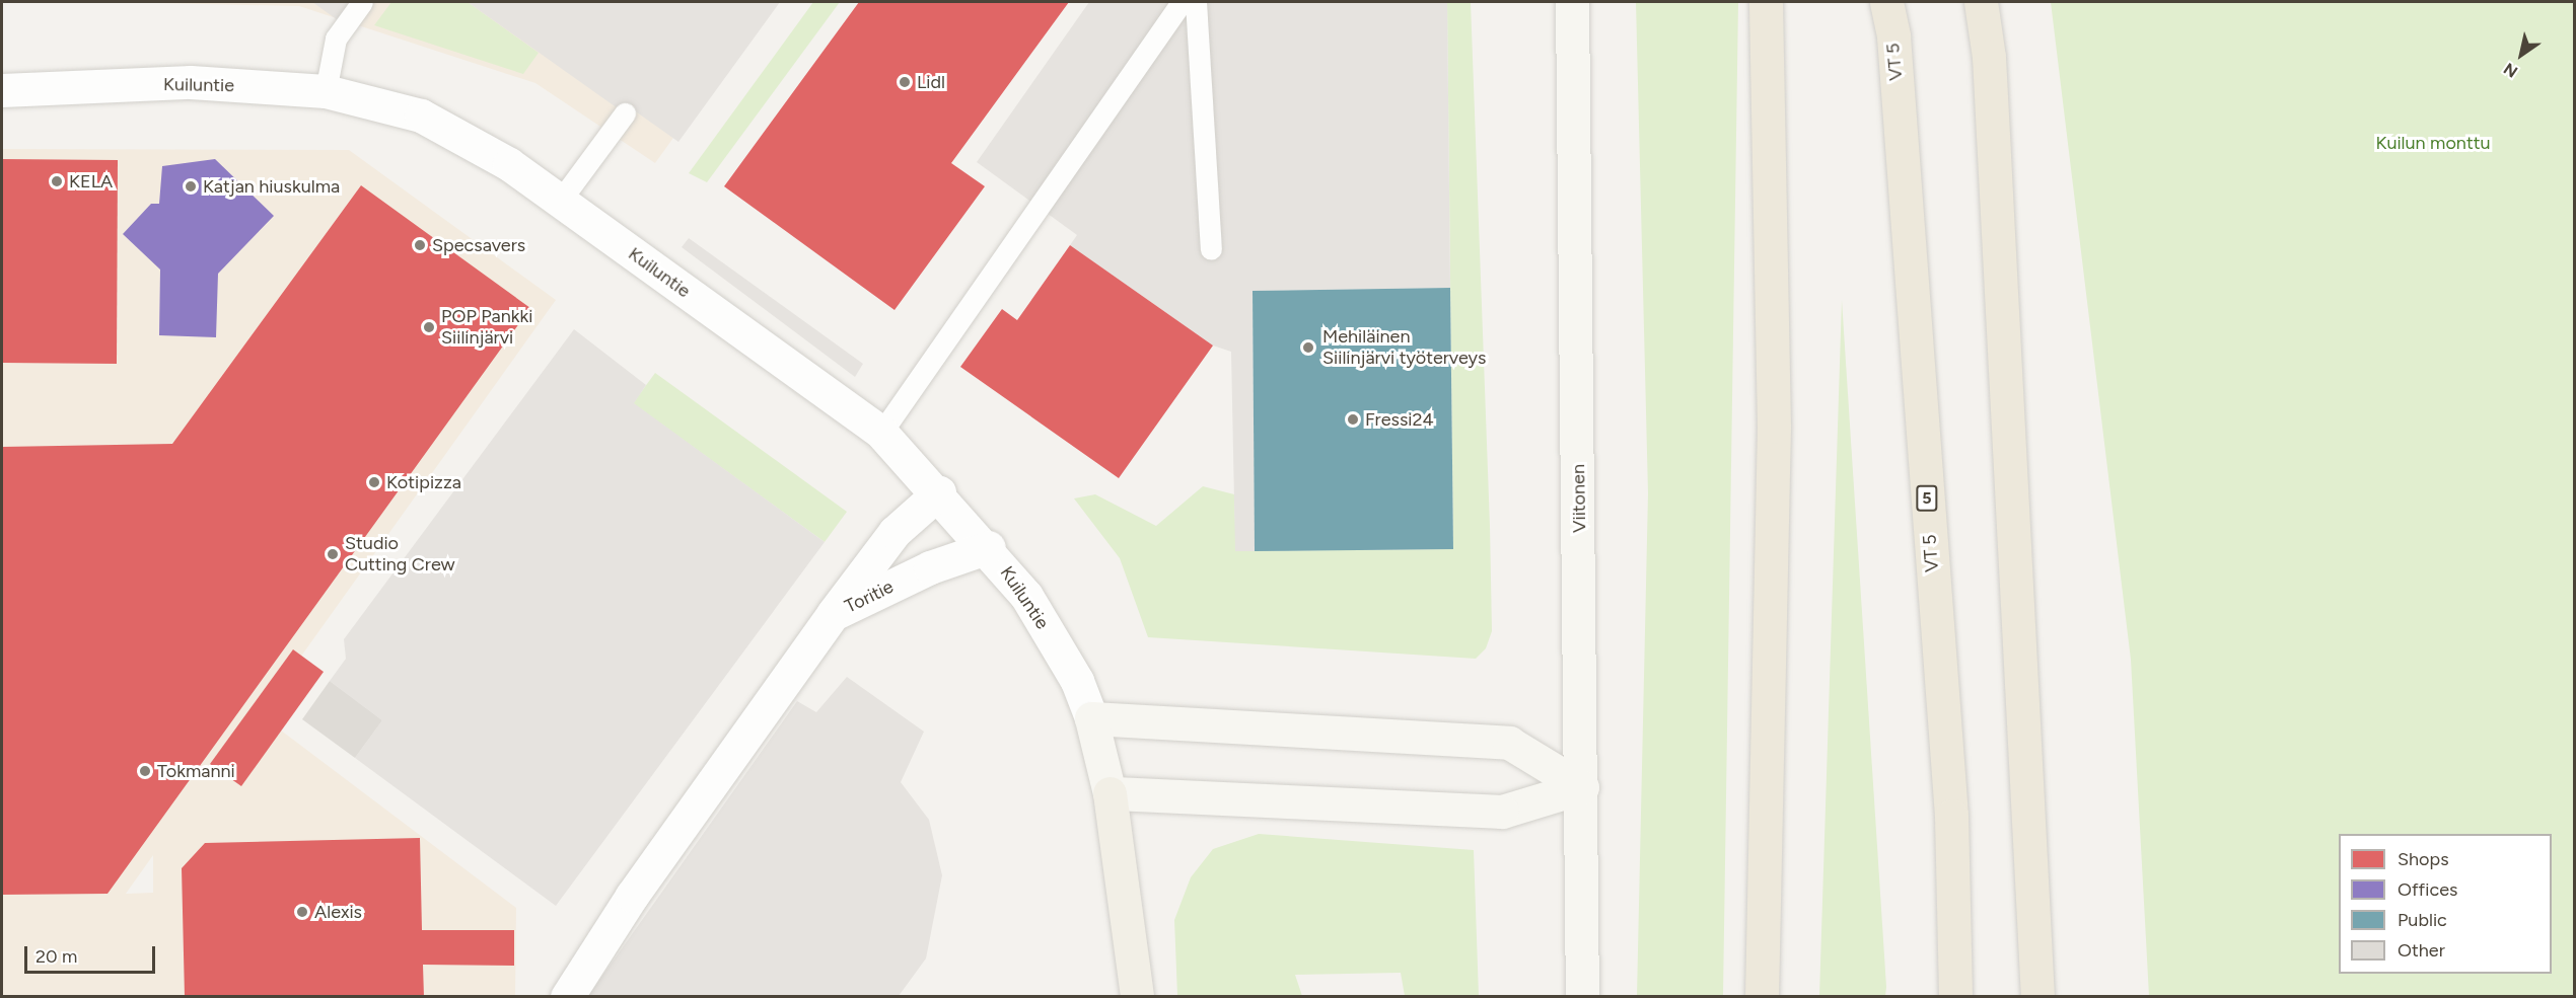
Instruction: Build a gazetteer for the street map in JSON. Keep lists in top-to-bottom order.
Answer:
{
  "streets": {
    "highway": ["VT 5", "5"],
    "main road": ["Kuiluntie", "Viitonen"],
    "street": ["Toritie"]
  },
  "crossings": [
    ["Kuiluntie", "Toritie"]
  ],
  "parks": ["Kuilun monttu"],
  "places": [
    "Lidl",
    "KELA",
    "Katjan hiuskulma",
    "Specsavers",
    "POP Pankki Siilinjärvi",
    "Mehiläinen Siilinjärvi työterveys",
    "Fressi24",
    "Kotipizza",
    "Studio Cutting Crew",
    "Tokmanni",
    "Alexis"
  ],
  "legend": [
    "Shops",
    "Offices",
    "Public",
    "Other"
  ],
  "scale_bar": "20 m",
  "north": "bottom left"
}
